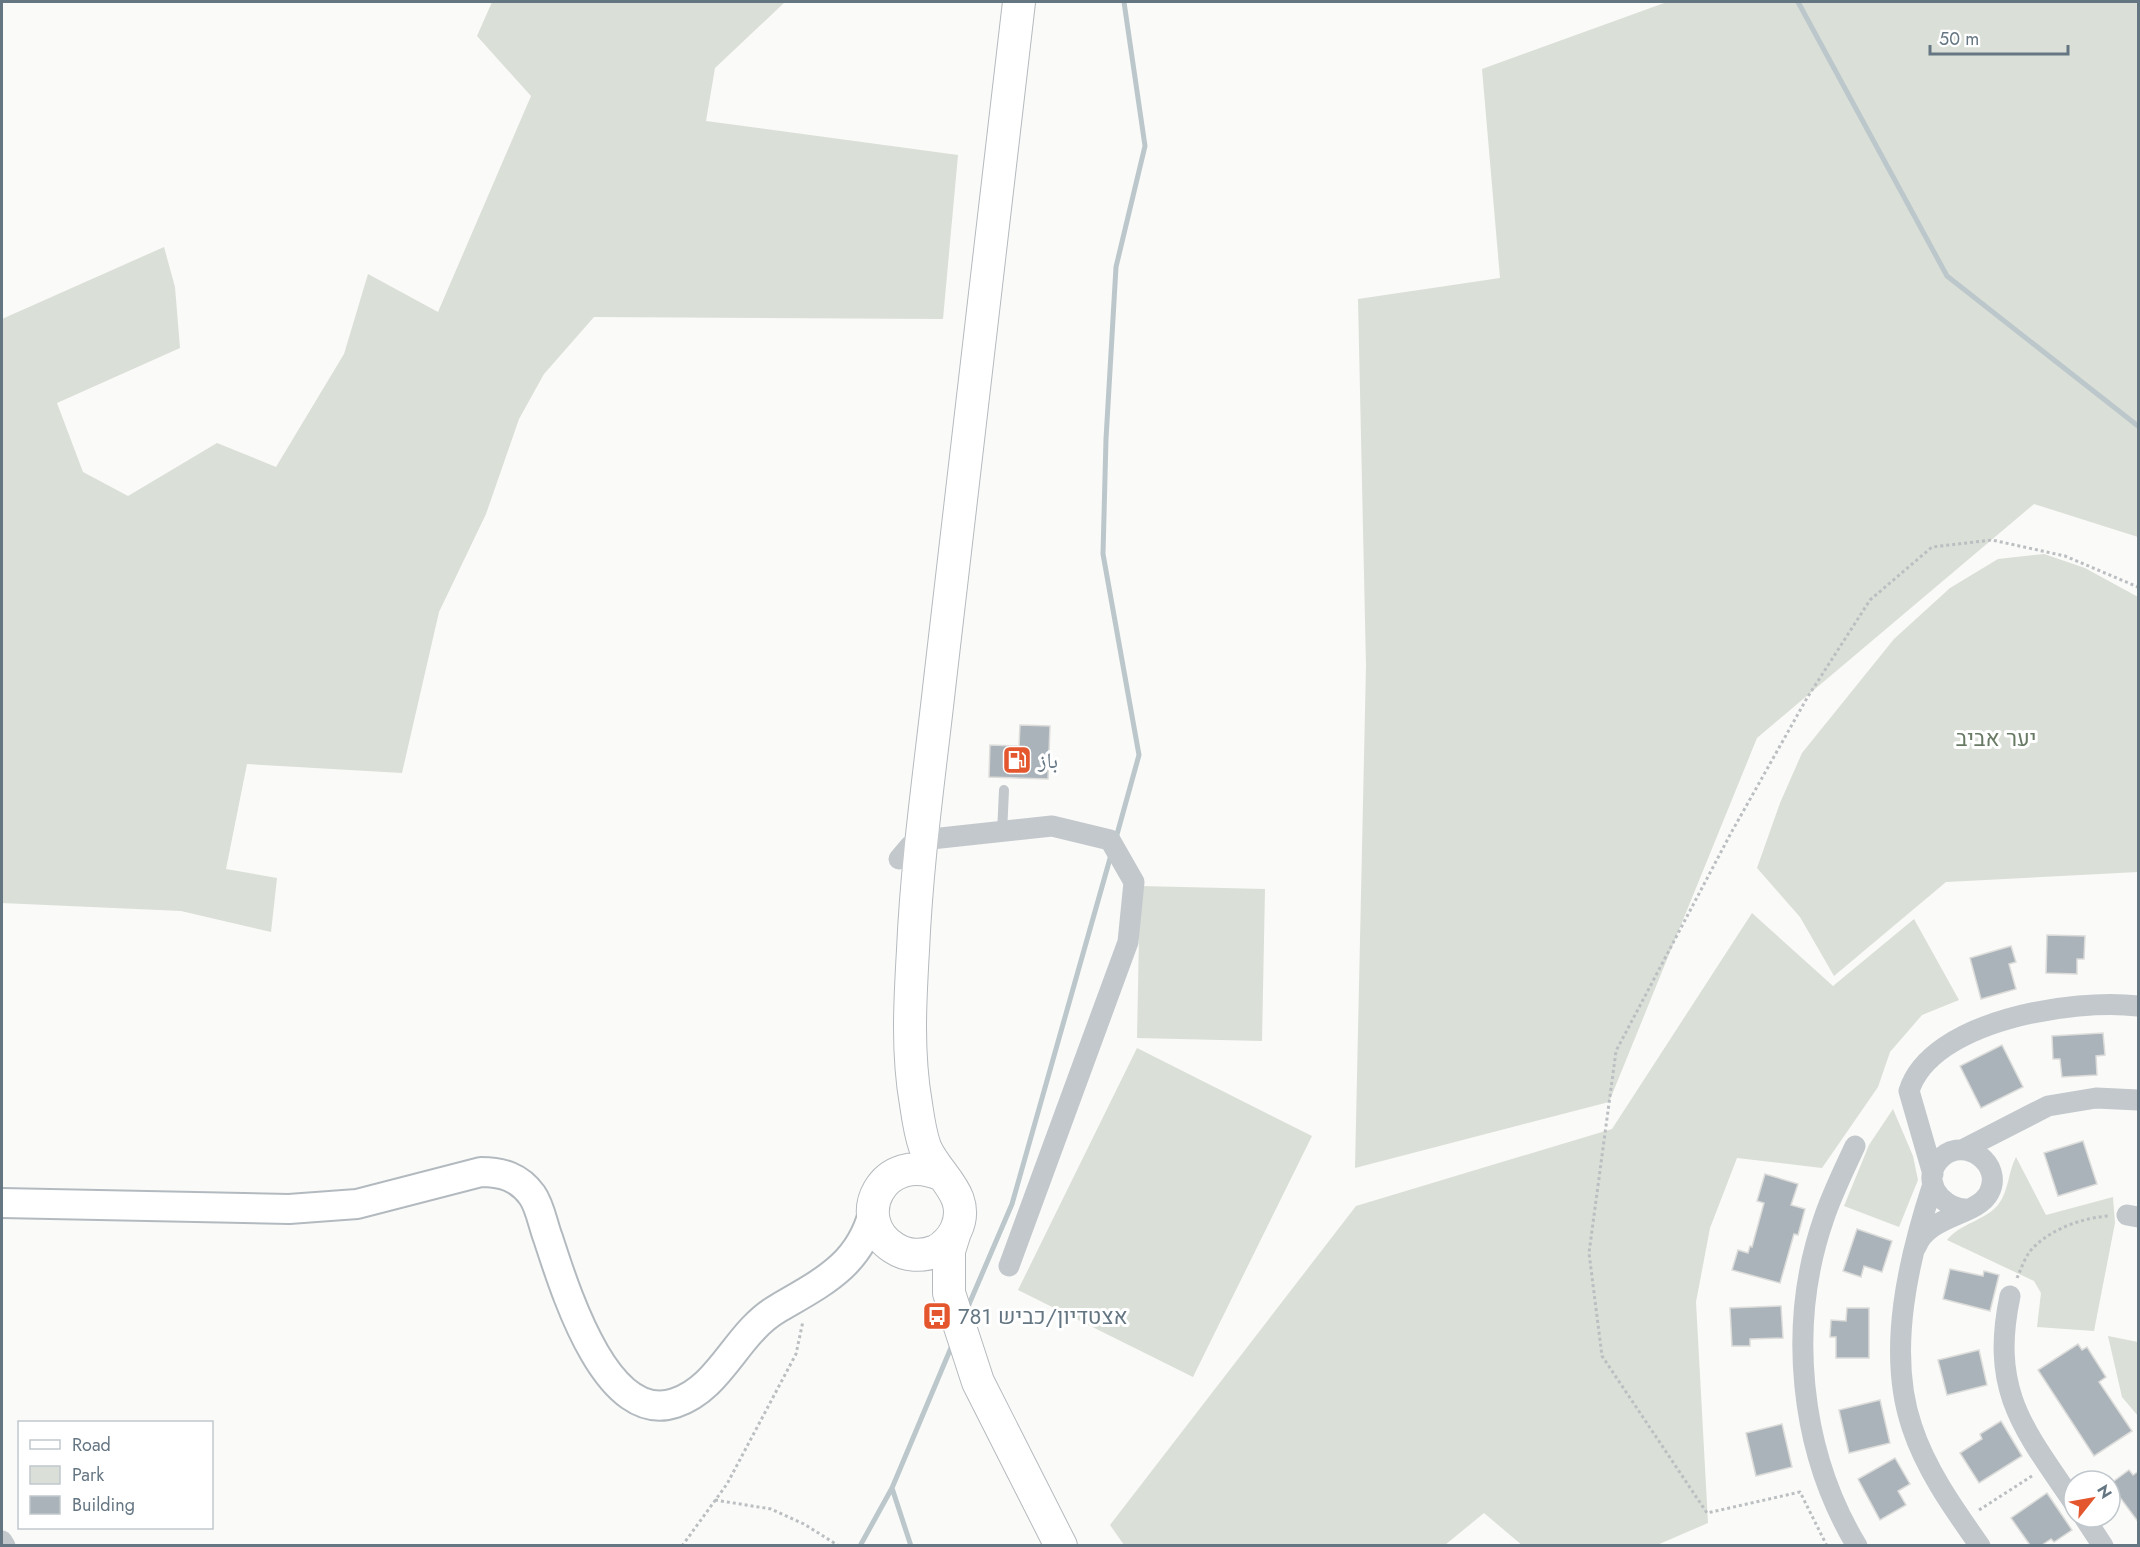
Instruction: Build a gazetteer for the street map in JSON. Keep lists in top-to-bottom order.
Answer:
{
  "parks": ["יער אביב"],
  "places": {
    "fuel station": ["باز"],
    "bus stop": ["אצטדיון/כביש 781"]
  },
  "legend": ["Road", "Park", "Building"],
  "scale_bar": "50 m",
  "north": "top right"
}
